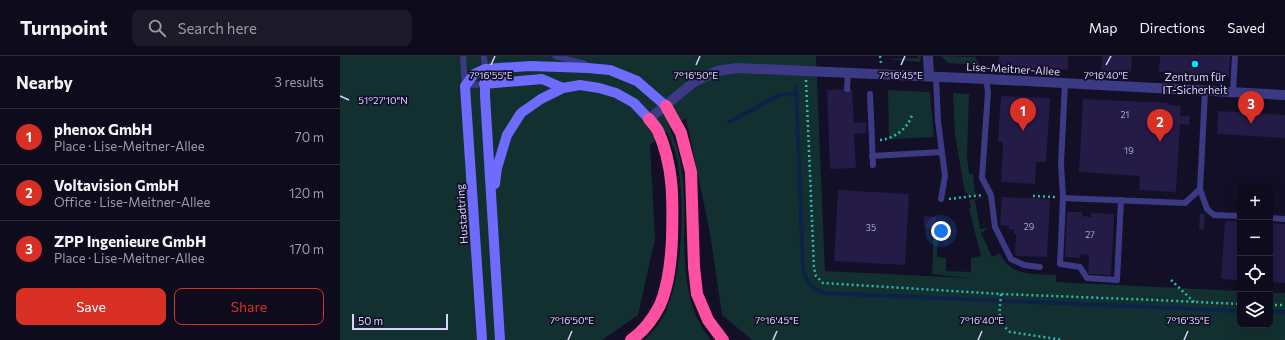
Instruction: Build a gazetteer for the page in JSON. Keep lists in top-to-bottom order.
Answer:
{
  "streets": {
    "street": ["Lise-Meitner-Allee", "Hustadtring"]
  },
  "places": ["Zentrum für IT-Sicherheit"],
  "house_numbers": [
    "21",
    "19",
    "29",
    "35",
    "27"
  ],
  "scale_bar": "50 m",
  "page": {
    "header": "Turnpoint",
    "search": "Search here",
    "nav": ["Map", "Directions", "Saved"],
    "heading": ["Nearby", "3 results"],
    "pins": ["3", "1", "2"],
    "list": [
      {
        "mark": "1",
        "name": "phenox GmbH",
        "note": "Place · Lise-Meitner-Allee",
        "value": "70 m"
      },
      {
        "mark": "2",
        "name": "Voltavision GmbH",
        "note": "Office · Lise-Meitner-Allee",
        "value": "120 m"
      },
      {
        "mark": "3",
        "name": "ZPP Ingenieure GmbH",
        "note": "Place · Lise-Meitner-Allee",
        "value": "170 m"
      }
    ],
    "map_buttons": ["+", "−"],
    "buttons": ["Save", "Share"],
    "scale": "50 m"
  },
  "coordinates": [
    "7°16'50\"E",
    "7°16'45\"E",
    "7°16'40\"E",
    "7°16'55\"E",
    "51°27'10\"N",
    "7°16'35\"E"
  ]
}
